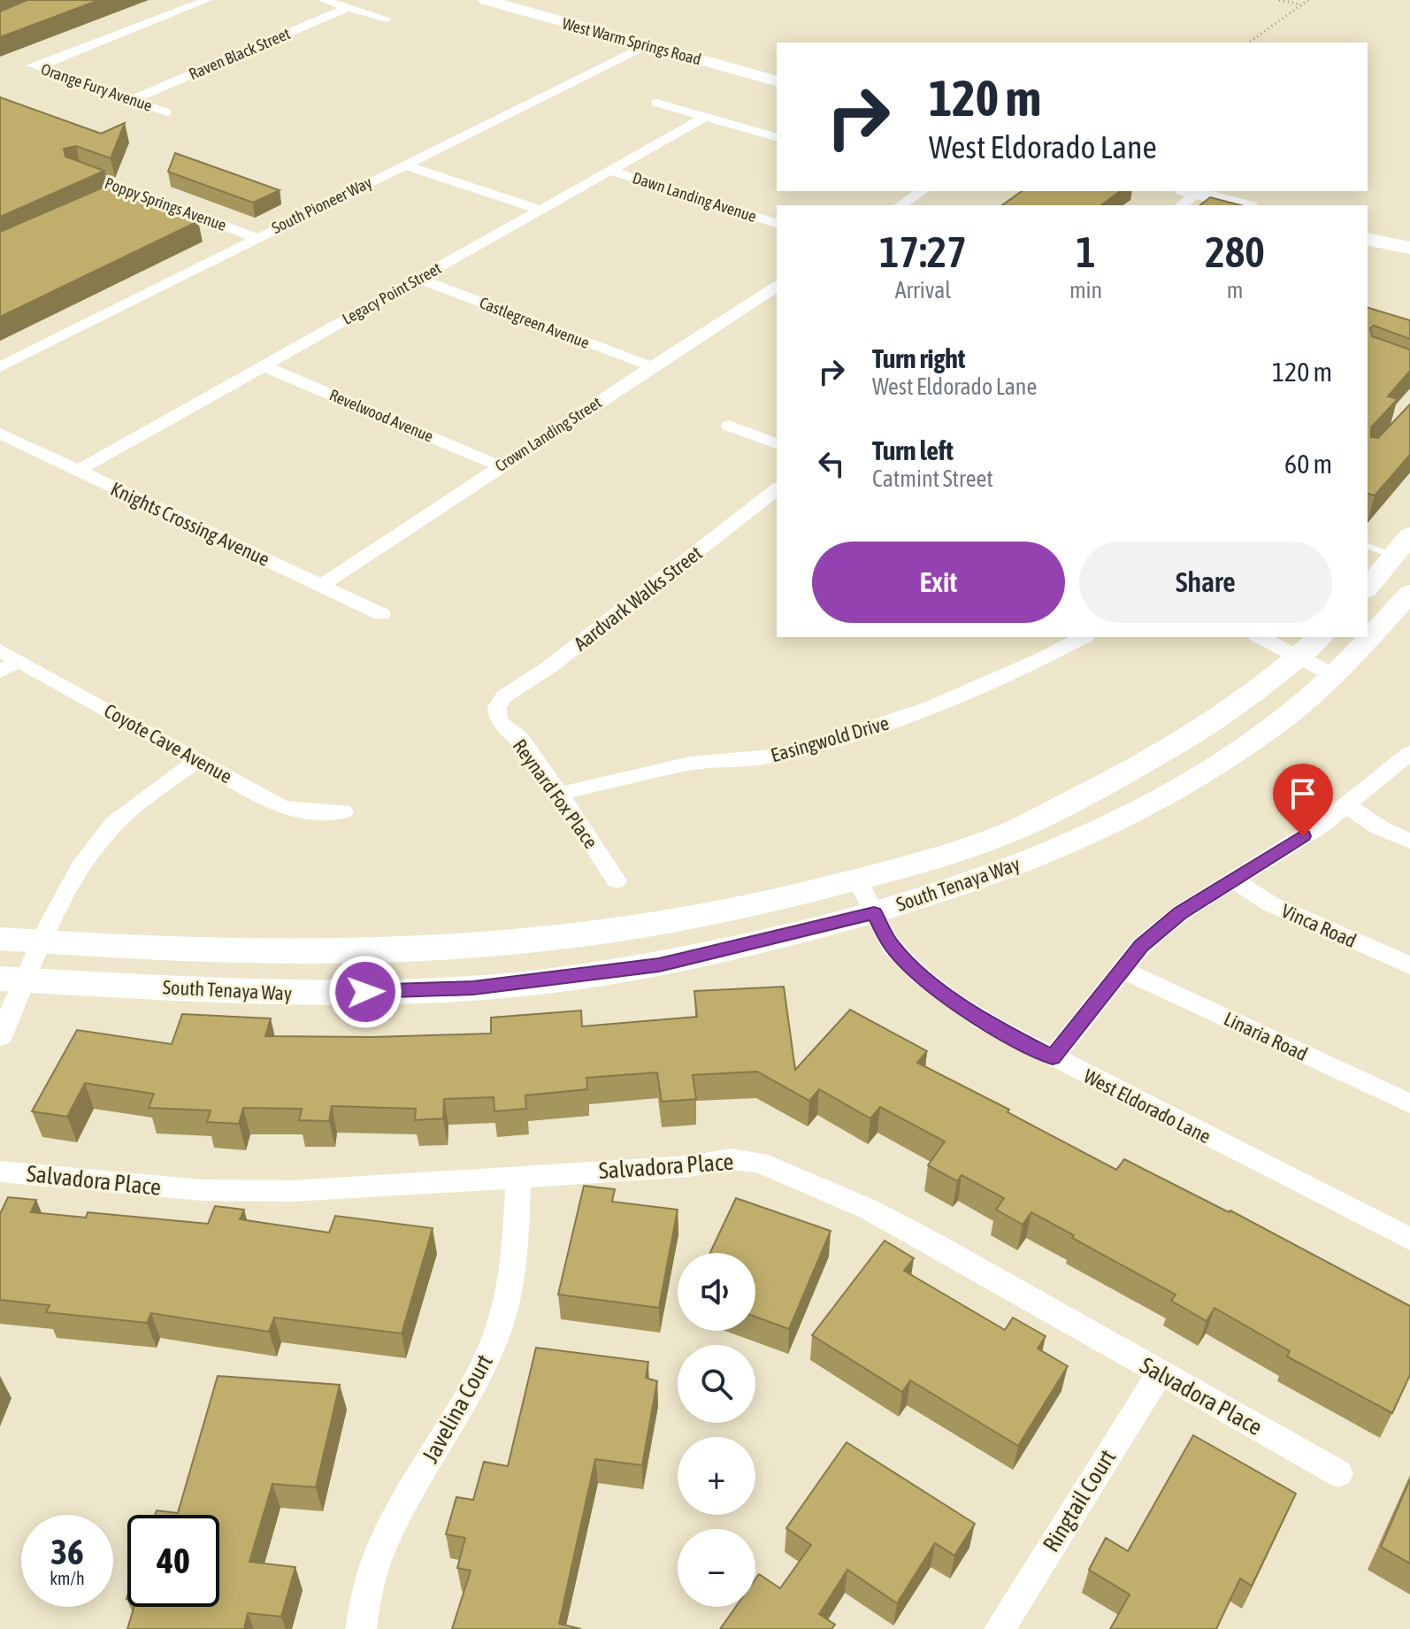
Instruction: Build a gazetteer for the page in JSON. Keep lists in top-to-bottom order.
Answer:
{
  "streets": {
    "street": [
      "West Warm Springs Road",
      "Raven Black Street",
      "Orange Fury Avenue",
      "Dawn Landing Avenue",
      "Poppy Springs Avenue",
      "South Pioneer Way",
      "Legacy Point Street",
      "Castlegreen Avenue",
      "Revelwood Avenue",
      "Crown Landing Street",
      "Knights Crossing Avenue",
      "Aardvark Walks Street",
      "Easingwold Drive",
      "Coyote Cave Avenue",
      "Reynard Fox Place",
      "South Tenaya Way",
      "Vinca Road",
      "Linaria Road",
      "West Eldorado Lane",
      "Salvadora Place",
      "Javelina Court",
      "Ringtail Court"
    ]
  },
  "crossings": [
    ["West Warm Springs Road", "South Pioneer Way"],
    ["Raven Black Street", "Orange Fury Avenue"],
    ["Dawn Landing Avenue", "Legacy Point Street"],
    ["Poppy Springs Avenue", "South Pioneer Way"],
    ["Legacy Point Street", "Castlegreen Avenue"],
    ["Legacy Point Street", "Revelwood Avenue"],
    ["Legacy Point Street", "Knights Crossing Avenue"],
    ["Castlegreen Avenue", "Crown Landing Street"],
    ["Revelwood Avenue", "Crown Landing Street"],
    ["Crown Landing Street", "Knights Crossing Avenue"],
    ["Aardvark Walks Street", "Reynard Fox Place"],
    ["Easingwold Drive", "Reynard Fox Place"],
    ["South Tenaya Way", "West Eldorado Lane"],
    ["Salvadora Place", "Javelina Court"],
    ["Salvadora Place", "Ringtail Court"]
  ],
  "page": {
    "turn": ["120 m", "West Eldorado Lane"],
    "eta": [
      "17:27",
      "Arrival",
      "1",
      "min",
      "280",
      "m"
    ],
    "list": [
      {
        "name": "Turn right",
        "note": "West Eldorado Lane",
        "value": "120 m"
      },
      {
        "name": "Turn left",
        "note": "Catmint Street",
        "value": "60 m"
      }
    ],
    "buttons": ["Exit", "Share"],
    "map_buttons": ["+", "−"],
    "speed": "36 km/h",
    "limit": "40"
  }
}
